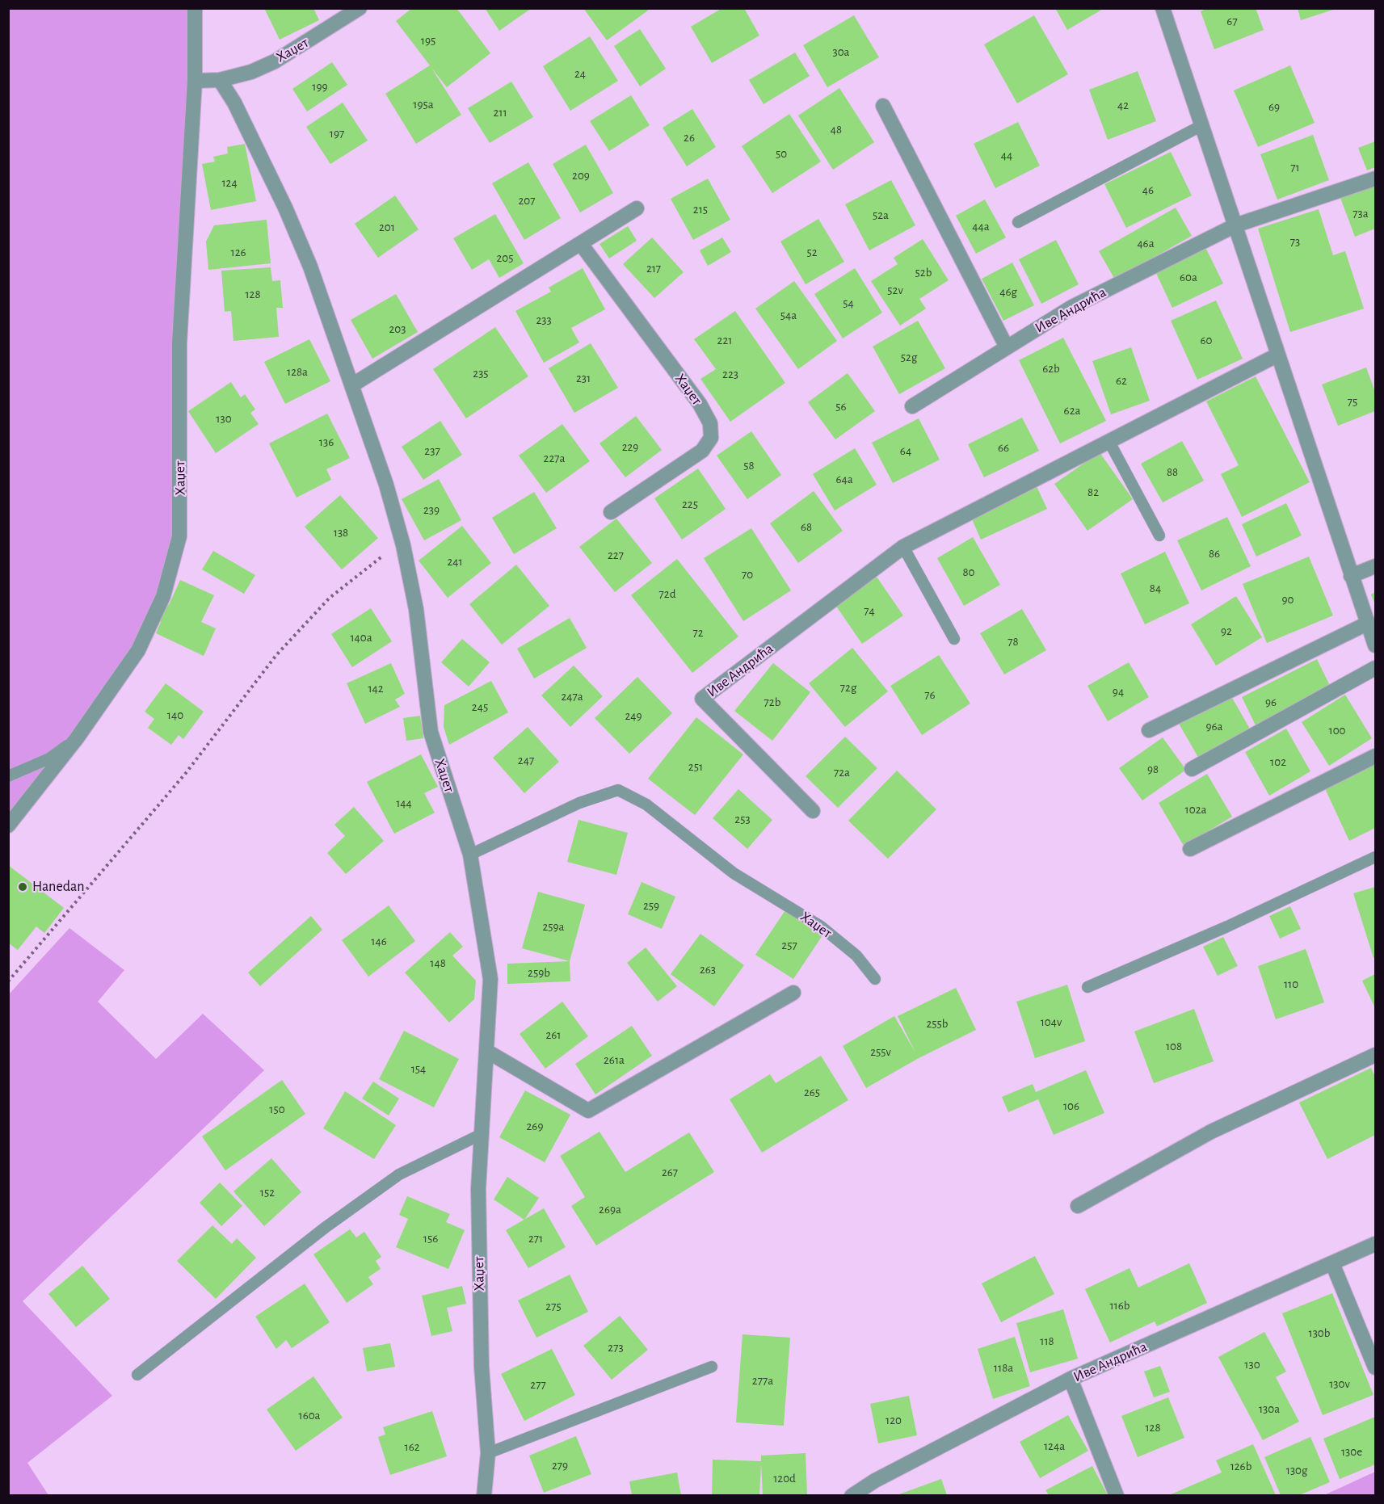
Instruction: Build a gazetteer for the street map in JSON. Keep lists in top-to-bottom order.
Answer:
{
  "streets": {
    "street": ["Хаџет", "Иве Андрића"]
  },
  "places": ["Hanedan"],
  "house_numbers": [
    "67",
    "195",
    "30a",
    "24",
    "199",
    "195a",
    "42",
    "69",
    "211",
    "48",
    "197",
    "26",
    "50",
    "44",
    "71",
    "209",
    "124",
    "46",
    "207",
    "215",
    "73a",
    "52a",
    "44a",
    "201",
    "73",
    "46a",
    "126",
    "52",
    "205",
    "217",
    "52b",
    "60a",
    "52v",
    "46g",
    "128",
    "54",
    "54a",
    "233",
    "203",
    "221",
    "60",
    "52g",
    "62b",
    "128a",
    "235",
    "223",
    "231",
    "62",
    "75",
    "56",
    "62a",
    "130",
    "136",
    "229",
    "66",
    "237",
    "64",
    "227a",
    "58",
    "88",
    "64a",
    "82",
    "225",
    "239",
    "68",
    "138",
    "86",
    "227",
    "241",
    "80",
    "70",
    "84",
    "72d",
    "90",
    "74",
    "92",
    "72",
    "140a",
    "78",
    "72g",
    "142",
    "94",
    "76",
    "247a",
    "72b",
    "96",
    "245",
    "140",
    "249",
    "96a",
    "100",
    "247",
    "102",
    "251",
    "98",
    "72a",
    "144",
    "102a",
    "253",
    "259",
    "259a",
    "146",
    "257",
    "148",
    "263",
    "259b",
    "110",
    "104v",
    "255b",
    "261",
    "108",
    "255v",
    "261a",
    "154",
    "265",
    "106",
    "150",
    "269",
    "267",
    "152",
    "269a",
    "156",
    "271",
    "116b",
    "275",
    "130b",
    "118",
    "273",
    "130",
    "118a",
    "277a",
    "130v",
    "277",
    "130a",
    "160a",
    "120",
    "128",
    "124a",
    "162",
    "130e",
    "279",
    "126b",
    "130g",
    "120d"
  ]
}
